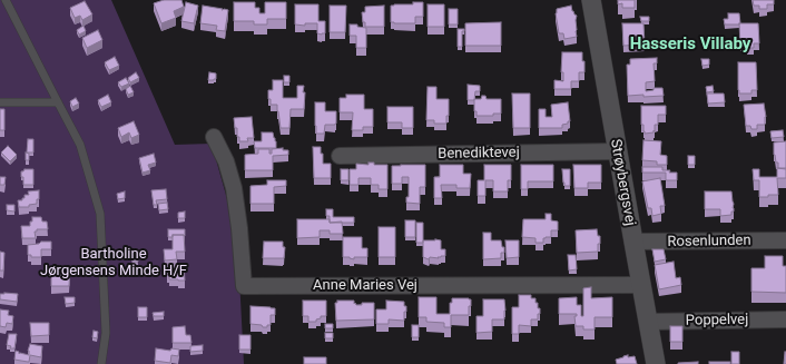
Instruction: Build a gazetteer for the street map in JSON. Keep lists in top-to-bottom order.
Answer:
{
  "streets": {
    "street": [
      "Benediktevej",
      "Strøybergsvej",
      "Rosenlunden",
      "Anne Maries Vej",
      "Poppelvej"
    ]
  },
  "crossings": [
    ["Benediktevej", "Strøybergsvej"],
    ["Strøybergsvej", "Rosenlunden"],
    ["Strøybergsvej", "Anne Maries Vej"],
    ["Strøybergsvej", "Poppelvej"]
  ],
  "districts": ["Hasseris Villaby"],
  "parks": ["Bartholine Jørgensens Minde H/F"]
}
